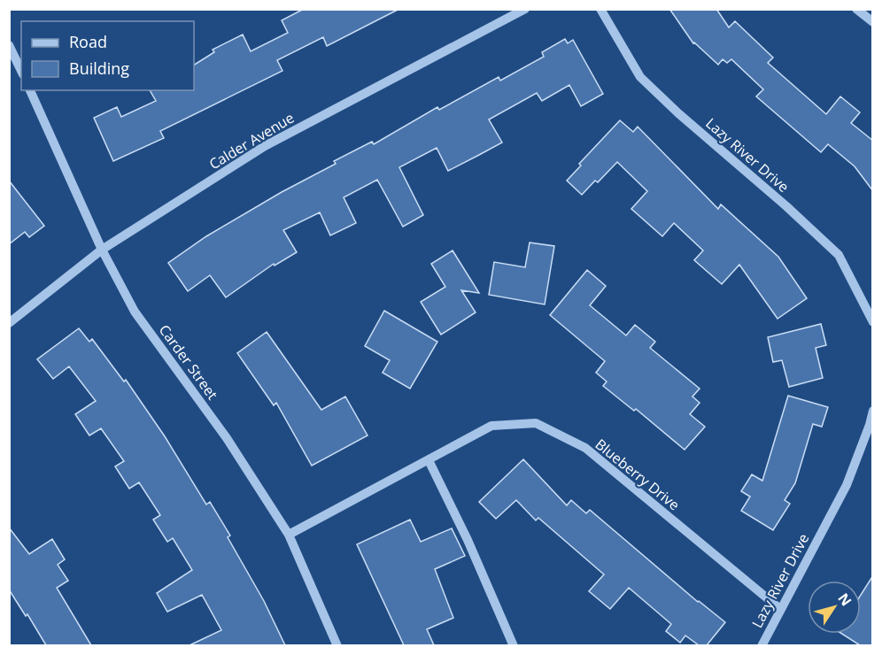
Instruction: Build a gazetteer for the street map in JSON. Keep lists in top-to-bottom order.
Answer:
{
  "streets": {
    "street": [
      "Calder Avenue",
      "Lazy River Drive",
      "Carder Street",
      "Blueberry Drive"
    ]
  },
  "crossings": [
    ["Calder Avenue", "Carder Street"],
    ["Lazy River Drive", "Blueberry Drive"],
    ["Carder Street", "Blueberry Drive"]
  ],
  "legend": ["Road", "Building"],
  "north": "top right"
}
